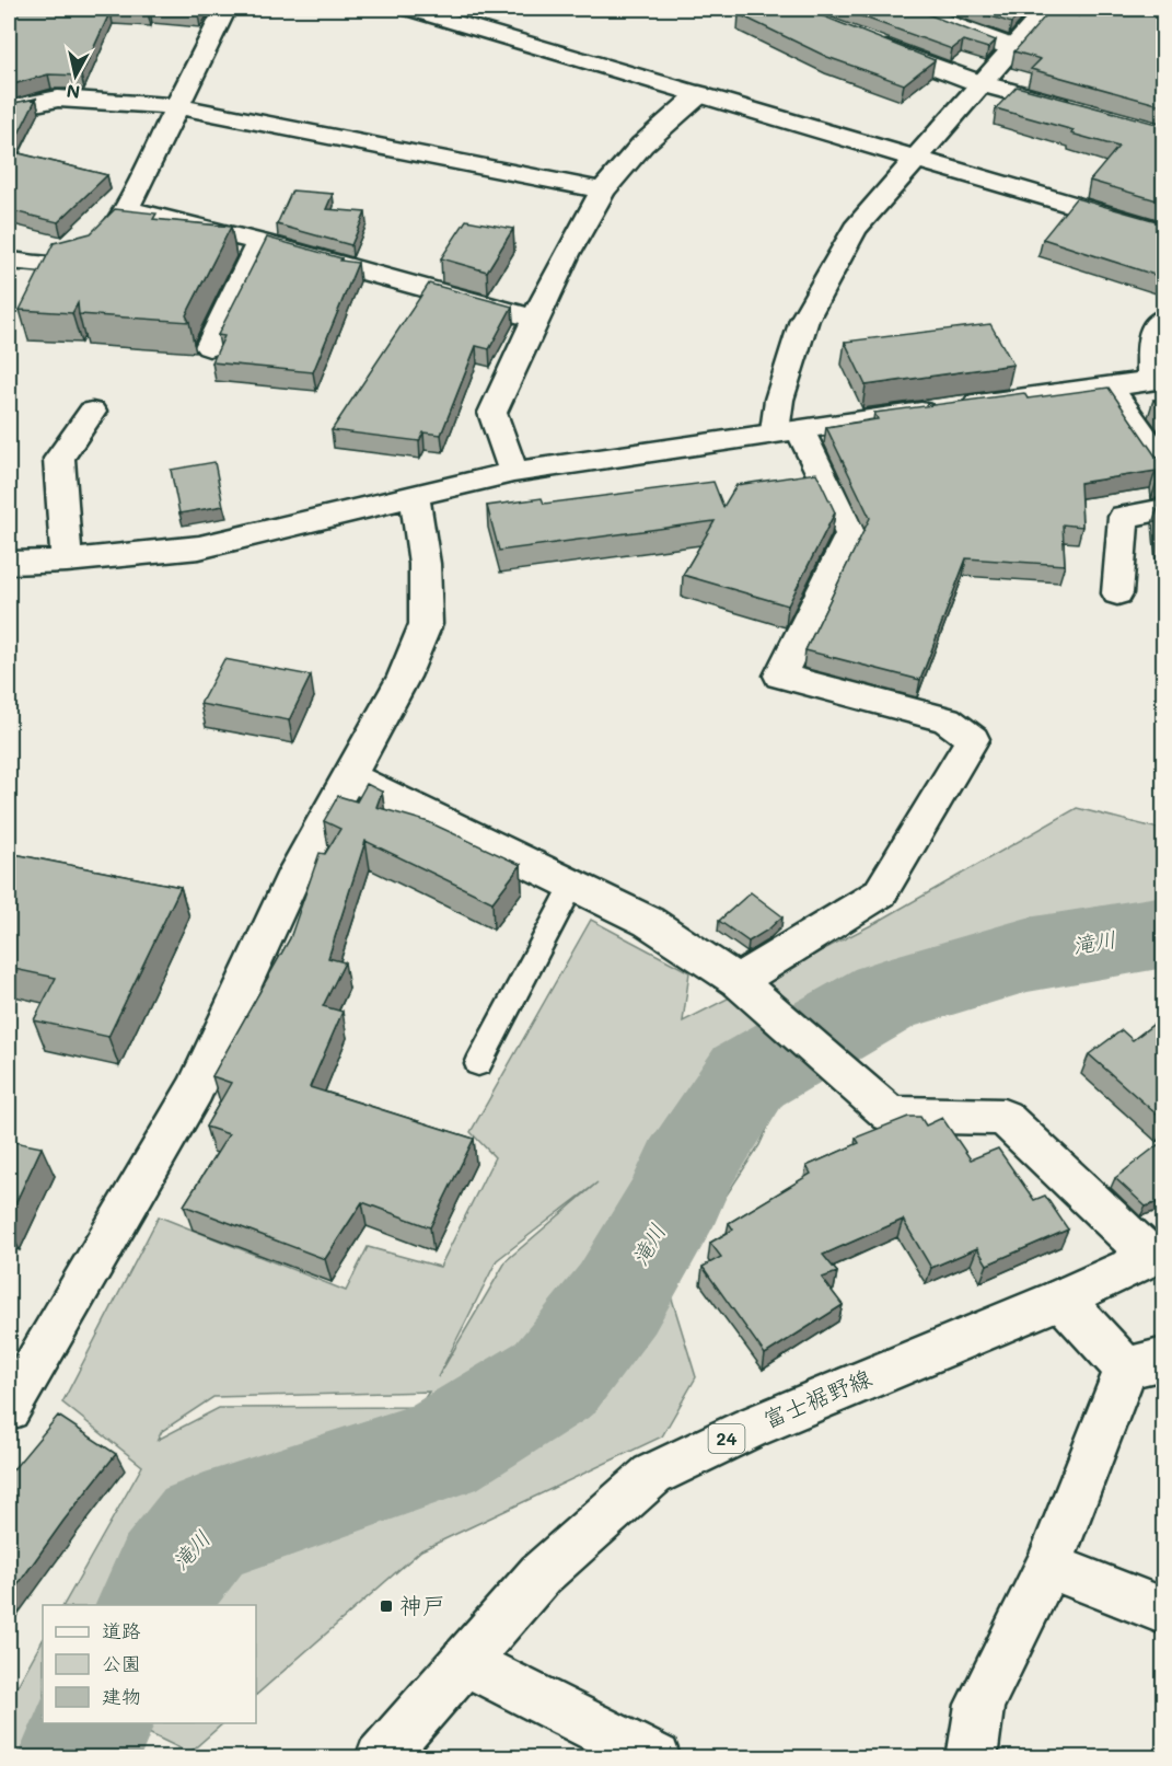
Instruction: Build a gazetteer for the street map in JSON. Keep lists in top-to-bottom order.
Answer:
{
  "streets": {
    "street": ["富士裾野線", "24"]
  },
  "water": ["滝川"],
  "places": {
    "transit": ["神戸"]
  },
  "legend": ["道路", "公園", "建物"],
  "north": "bottom"
}
